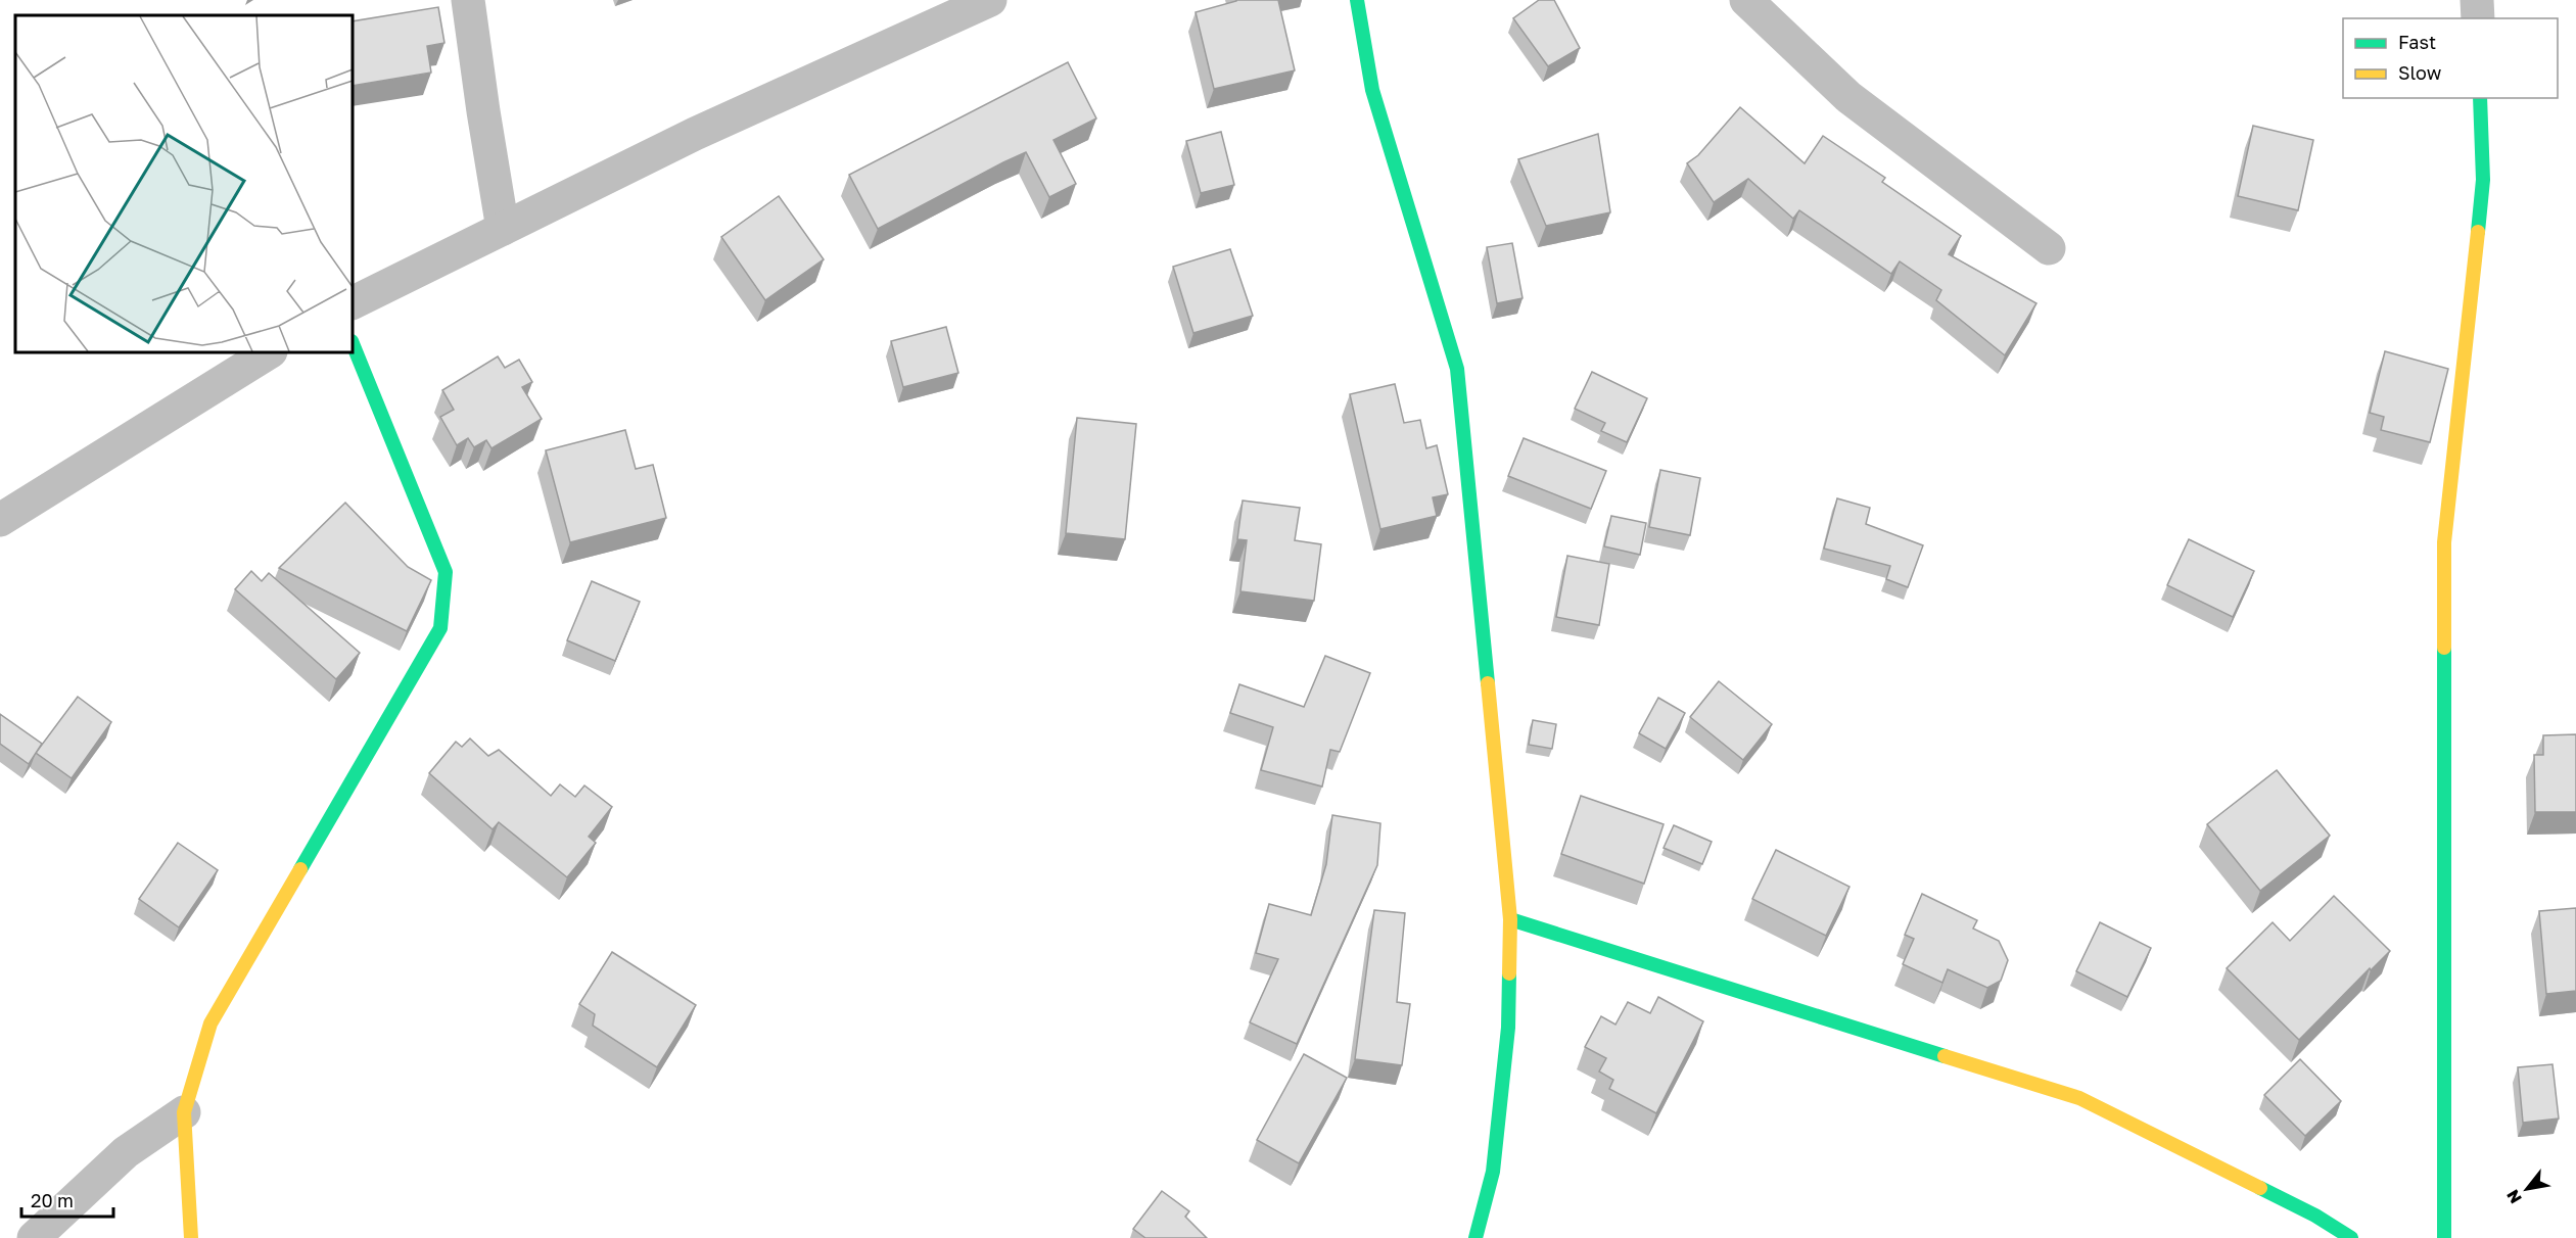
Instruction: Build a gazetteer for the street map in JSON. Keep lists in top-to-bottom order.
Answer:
{
  "legend": ["Fast", "Slow"],
  "scale_bar": "20 m",
  "north": "bottom left"
}
